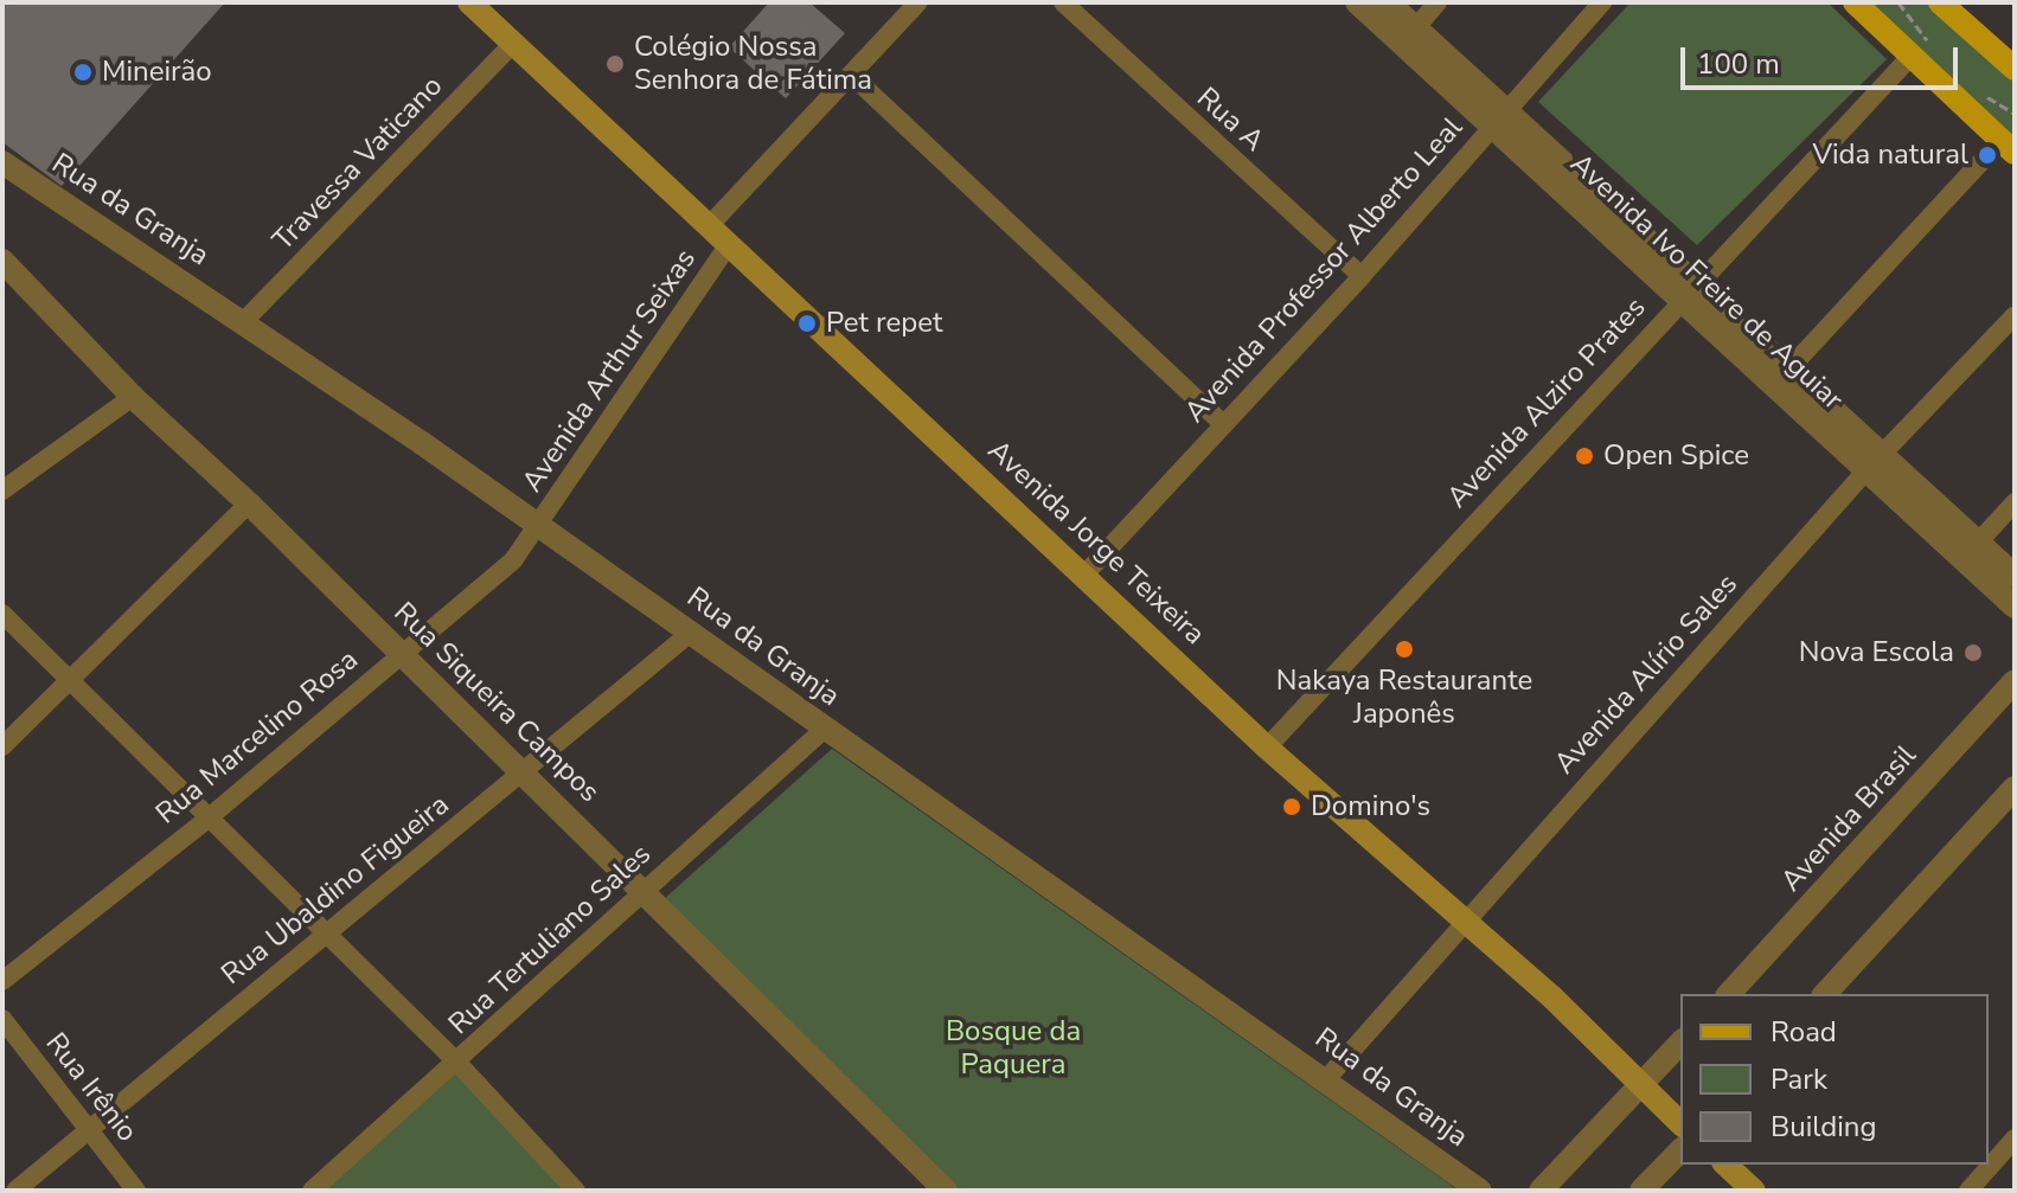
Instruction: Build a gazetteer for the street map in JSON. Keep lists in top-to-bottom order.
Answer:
{
  "streets": {
    "main road": ["Avenida Jorge Teixeira"],
    "street": [
      "Rua A",
      "Travessa Vaticano",
      "Rua da Granja",
      "Avenida Professor Alberto Leal",
      "Avenida Ivo Freire de Aguiar",
      "Avenida Arthur Seixas",
      "Avenida Alziro Prates",
      "Avenida Alírio Sales",
      "Rua Siqueira Campos",
      "Rua Marcelino Rosa",
      "Avenida Brasil",
      "Rua Ubaldino Figueira",
      "Rua Tertuliano Sales",
      "Rua Irênio"
    ]
  },
  "crossings": [
    ["Rua A", "Avenida Professor Alberto Leal"],
    ["Travessa Vaticano", "Rua da Granja"],
    ["Travessa Vaticano", "Avenida Jorge Teixeira"],
    ["Rua da Granja", "Avenida Arthur Seixas"],
    ["Rua da Granja", "Avenida Alírio Sales"],
    ["Rua da Granja", "Rua Marcelino Rosa"],
    ["Rua da Granja", "Rua Ubaldino Figueira"],
    ["Rua da Granja", "Rua Tertuliano Sales"],
    ["Avenida Professor Alberto Leal", "Avenida Ivo Freire de Aguiar"],
    ["Avenida Professor Alberto Leal", "Avenida Jorge Teixeira"],
    ["Avenida Ivo Freire de Aguiar", "Avenida Alziro Prates"],
    ["Avenida Ivo Freire de Aguiar", "Avenida Alírio Sales"],
    ["Avenida Arthur Seixas", "Avenida Jorge Teixeira"],
    ["Avenida Arthur Seixas", "Rua Marcelino Rosa"],
    ["Avenida Alziro Prates", "Avenida Jorge Teixeira"],
    ["Avenida Jorge Teixeira", "Avenida Alírio Sales"],
    ["Rua Siqueira Campos", "Rua Marcelino Rosa"],
    ["Rua Siqueira Campos", "Rua Ubaldino Figueira"],
    ["Rua Siqueira Campos", "Rua Tertuliano Sales"],
    ["Rua Ubaldino Figueira", "Rua Irênio"]
  ],
  "parks": ["Bosque da Paquera"],
  "places": [
    "Colégio Nossa Senhora de Fátima",
    "Mineirão",
    "Vida natural",
    "Pet repet",
    "Open Spice",
    "Nakaya Restaurante Japonês",
    "Nova Escola",
    "Domino's"
  ],
  "legend": ["Road", "Park", "Building"],
  "scale_bar": "100 m"
}
